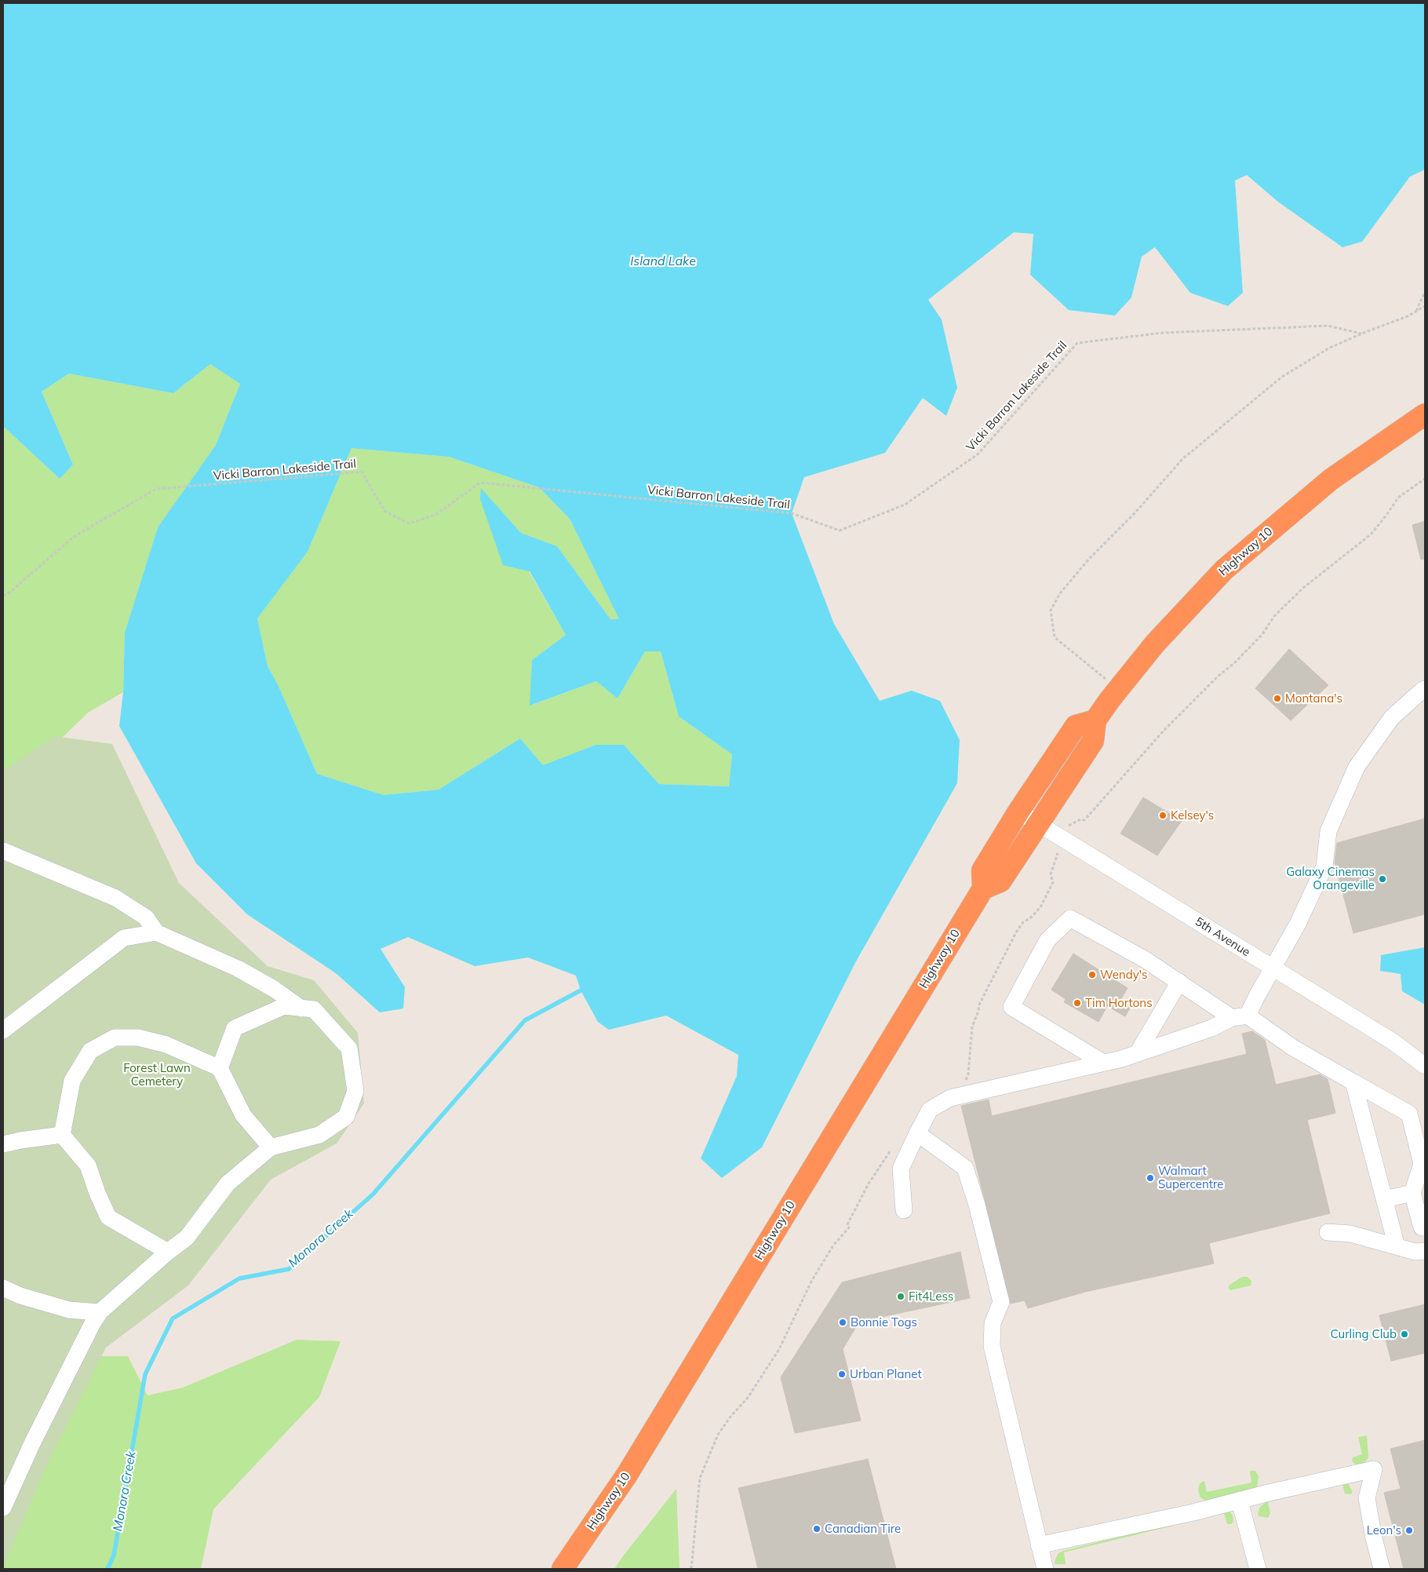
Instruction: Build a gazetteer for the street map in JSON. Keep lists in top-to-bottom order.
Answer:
{
  "streets": {
    "highway": ["Highway 10"],
    "street": ["5th Avenue"],
    "path": ["Vicki Barron Lakeside Trail"]
  },
  "crossings": [
    ["Highway 10", "5th Avenue"]
  ],
  "water": ["Island Lake", "Monora Creek"],
  "parks": ["Forest Lawn Cemetery"],
  "places": [
    "Montana's",
    "Kelsey's",
    "Galaxy Cinemas Orangeville",
    "Wendy's",
    "Tim Hortons",
    "Walmart Supercentre",
    "Fit4Less",
    "Bonnie Togs",
    "Curling Club",
    "Urban Planet",
    "Canadian Tire",
    "Leon's"
  ]
}
